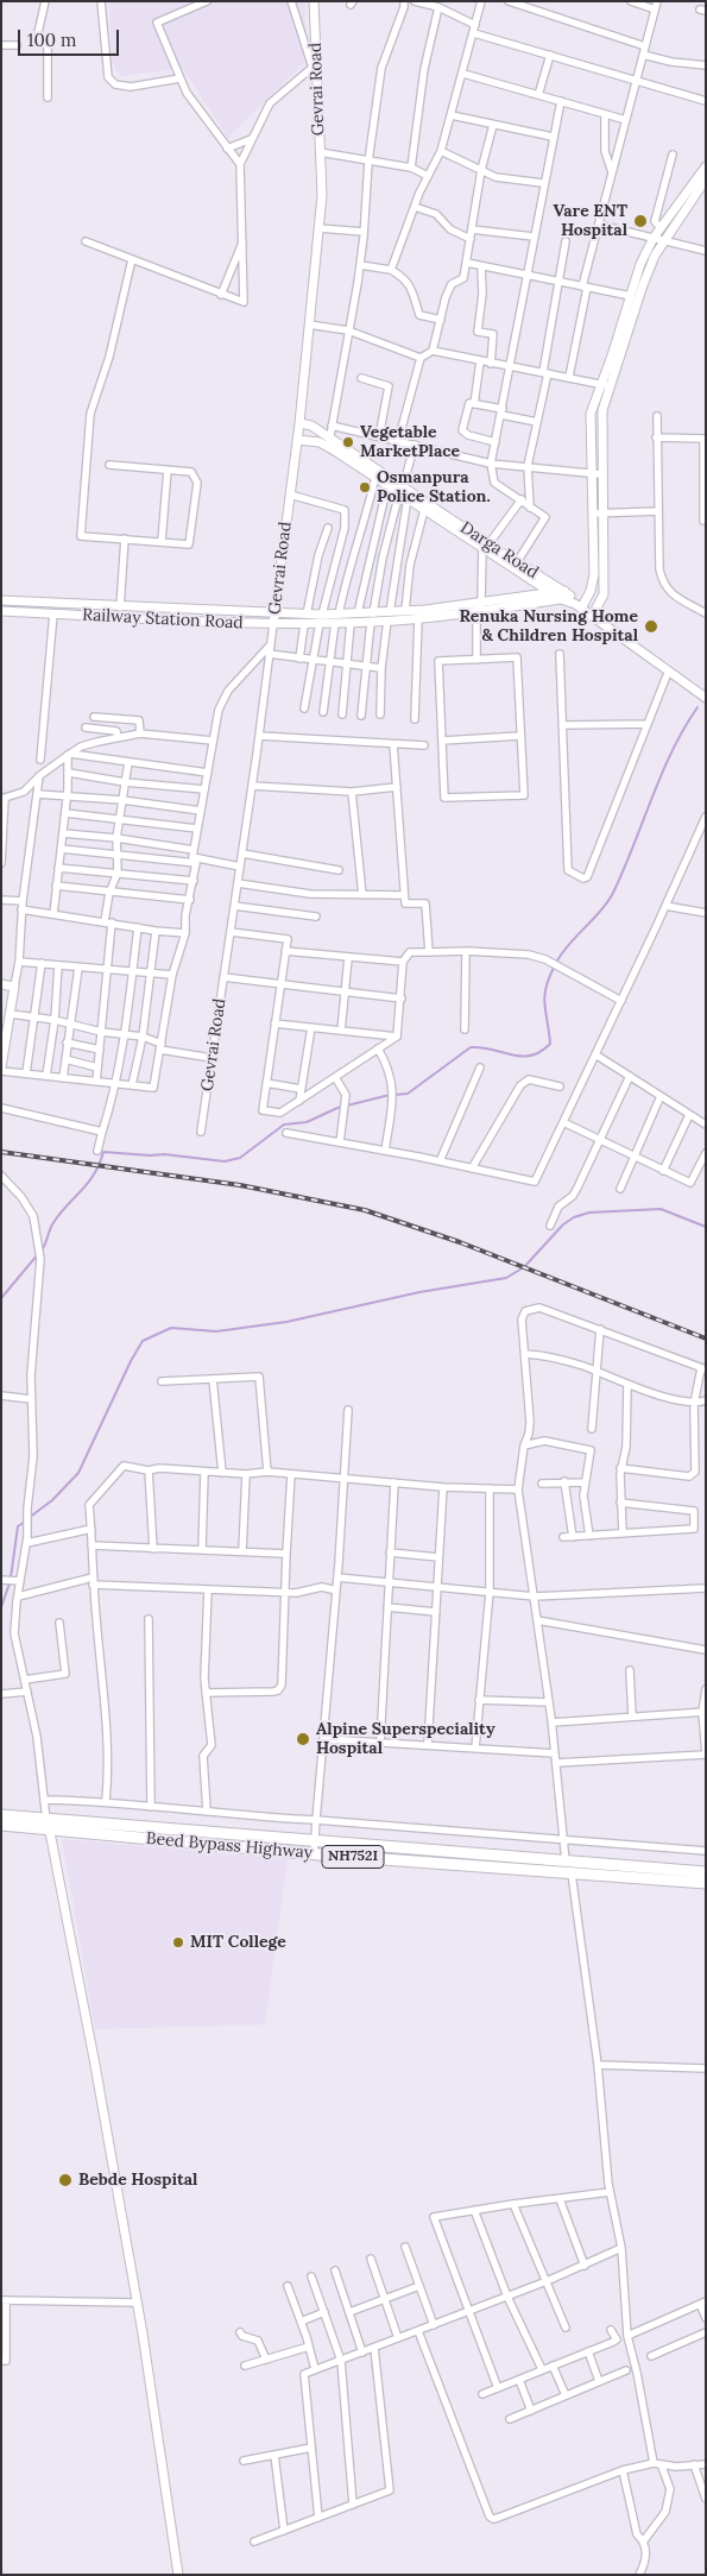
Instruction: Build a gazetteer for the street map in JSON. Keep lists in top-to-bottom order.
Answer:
{
  "streets": {
    "highway": ["Beed Bypass Highway", "NH752I"],
    "street": ["Gevrai Road", "Darga Road", "Railway Station Road"]
  },
  "crossings": [
    ["Gevrai Road", "Darga Road"],
    ["Gevrai Road", "Railway Station Road"],
    ["Darga Road", "Railway Station Road"]
  ],
  "places": [
    "Vare ENT Hospital",
    "Vegetable MarketPlace",
    "Osmanpura Police Station.",
    "Renuka Nursing Home & Children Hospital",
    "Alpine Superspeciality Hospital",
    "MIT College",
    "Bebde Hospital"
  ],
  "scale_bar": "100 m"
}
